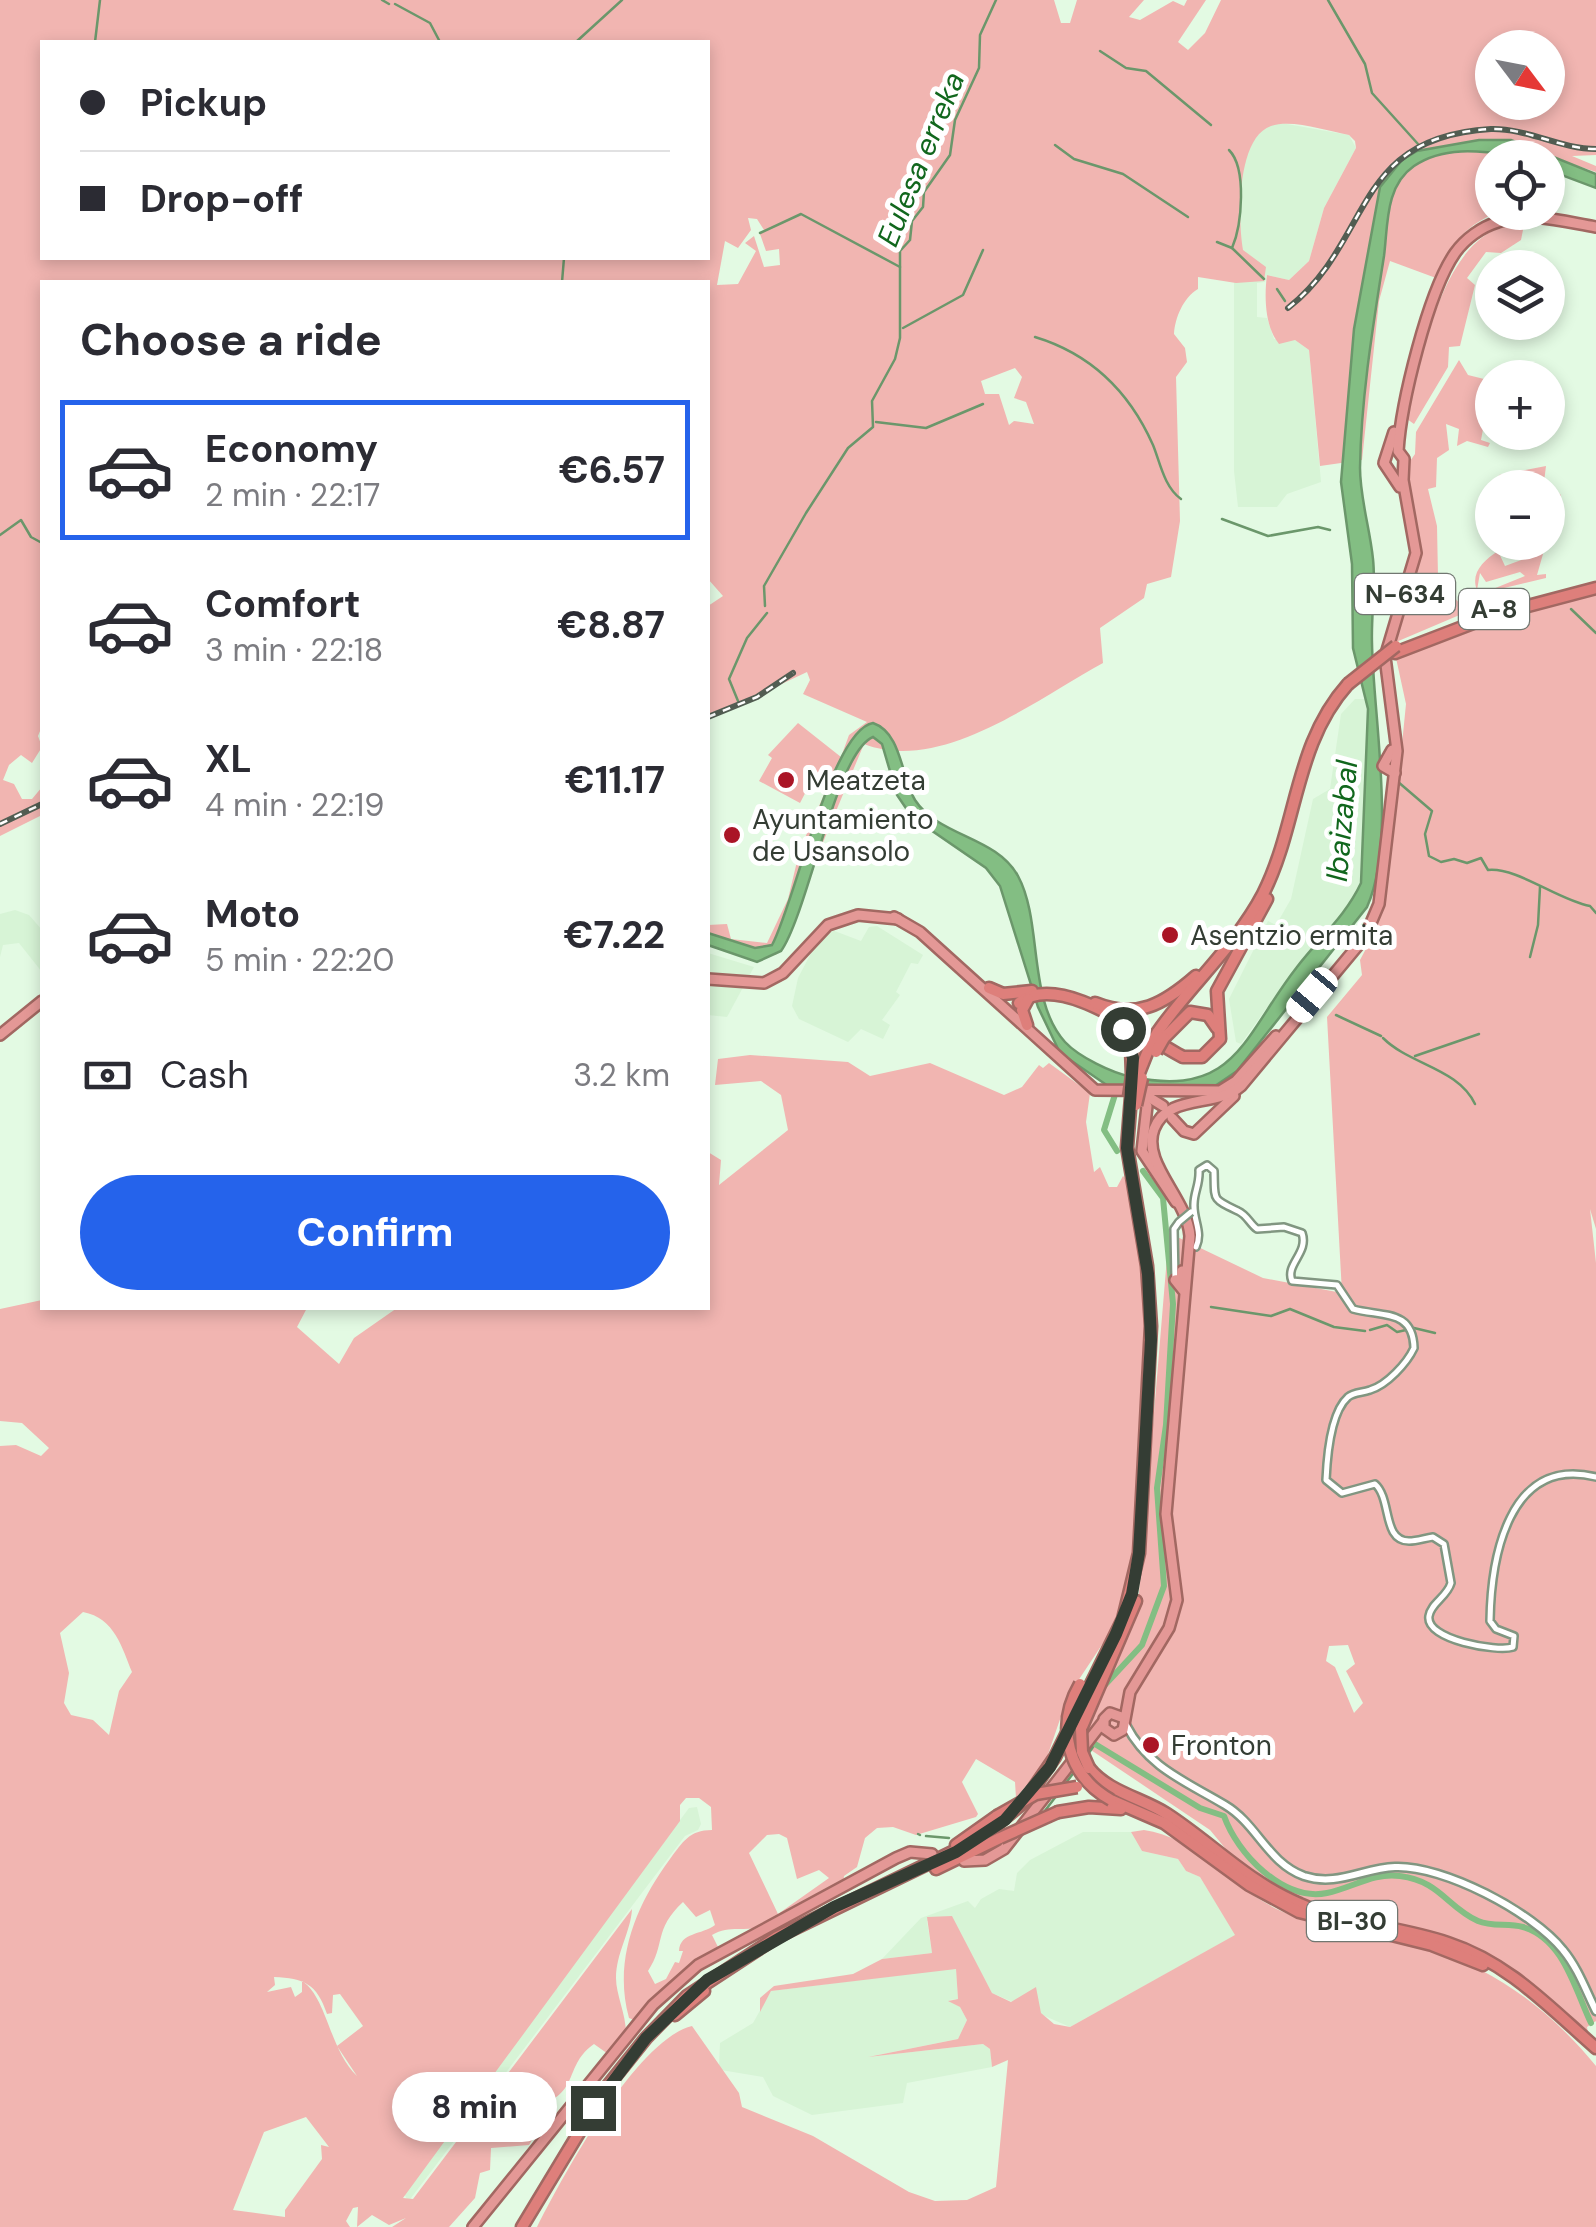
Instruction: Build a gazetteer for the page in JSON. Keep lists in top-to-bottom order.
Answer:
{
  "streets": {
    "highway": ["N-634", "A-8", "BI-30"]
  },
  "water": ["Eulesa erreka", "Ibaizabal"],
  "places": [
    "Meatzeta",
    "Ayuntamiento de Usansolo",
    "Asentzio ermita",
    "Fronton"
  ],
  "north": "bottom right",
  "page": {
    "map_buttons": ["+", "−"],
    "banner": ["Pickup", "Drop-off"],
    "heading": "Choose a ride",
    "list": [
      {
        "name": "Economy",
        "note": "2 min · 22:17",
        "value": "€6.57"
      },
      {
        "name": "Comfort",
        "note": "3 min · 22:18",
        "value": "€8.87"
      },
      {
        "name": "XL",
        "note": "4 min · 22:19",
        "value": "€11.17"
      },
      {
        "name": "Moto",
        "note": "5 min · 22:20",
        "value": "€7.22"
      }
    ],
    "pay": ["Cash", "3.2 km"],
    "buttons": "Confirm",
    "bubble": "8 min"
  }
}
